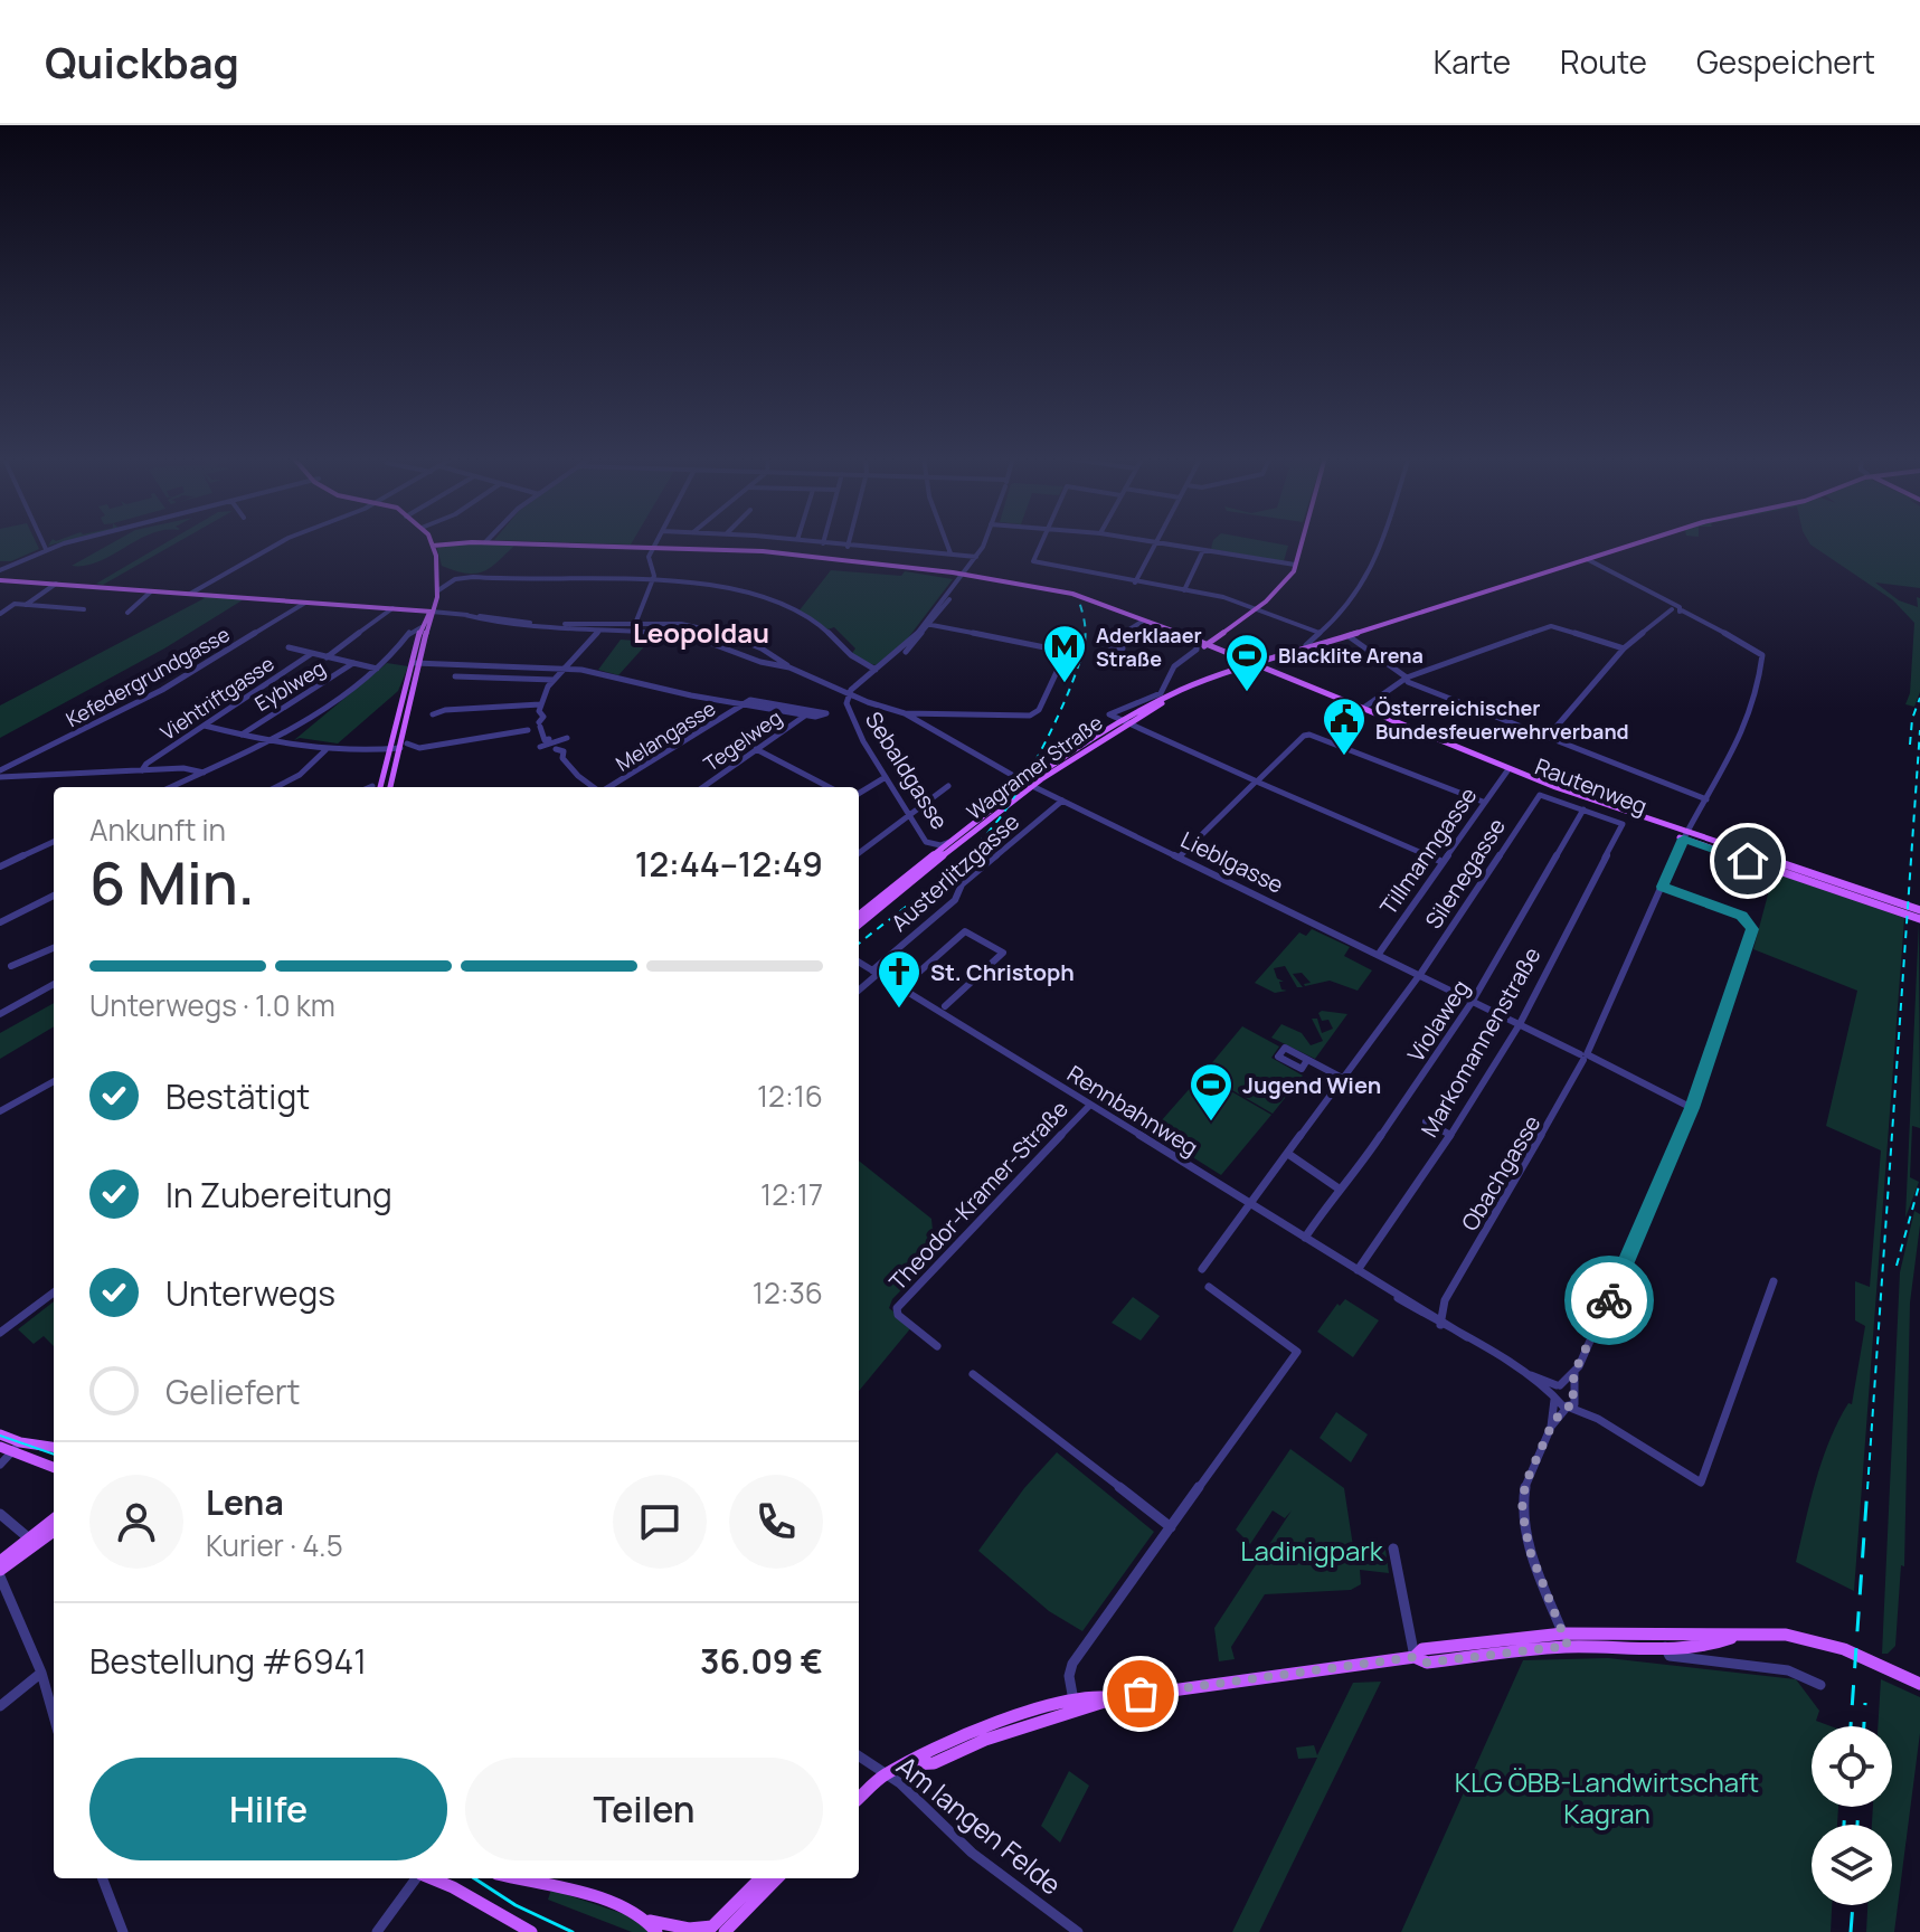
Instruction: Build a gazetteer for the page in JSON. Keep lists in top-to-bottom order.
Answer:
{
  "streets": {
    "main road": ["Wagramer Straße", "Rautenweg"],
    "street": [
      "Kefedergrundgasse",
      "Eyblweg",
      "Viehtriftgasse",
      "Melangasse",
      "Tegelweg",
      "Sebaldgasse",
      "Tillmanngasse",
      "Lieblgasse",
      "Austerlitzgasse",
      "Silenegasse",
      "Violaweg",
      "Markomannenstraße",
      "Rennbahnweg",
      "Obachgasse",
      "Theodor-Kramer-Straße",
      "Am langen Felde"
    ]
  },
  "crossings": [
    ["Wagramer Straße", "Sebaldgasse"],
    ["Wagramer Straße", "Rautenweg"],
    ["Wagramer Straße", "Lieblgasse"],
    ["Sebaldgasse", "Lieblgasse"],
    ["Rautenweg", "Tillmanngasse"],
    ["Rautenweg", "Silenegasse"],
    ["Rautenweg", "Violaweg"],
    ["Rautenweg", "Markomannenstraße"],
    ["Rautenweg", "Obachgasse"],
    ["Tillmanngasse", "Lieblgasse"],
    ["Lieblgasse", "Austerlitzgasse"],
    ["Lieblgasse", "Silenegasse"],
    ["Lieblgasse", "Violaweg"],
    ["Lieblgasse", "Markomannenstraße"],
    ["Lieblgasse", "Obachgasse"],
    ["Austerlitzgasse", "Rennbahnweg"],
    ["Silenegasse", "Rennbahnweg"],
    ["Violaweg", "Rennbahnweg"],
    ["Markomannenstraße", "Rennbahnweg"],
    ["Rennbahnweg", "Obachgasse"],
    ["Rennbahnweg", "Theodor-Kramer-Straße"]
  ],
  "districts": ["Leopoldau"],
  "parks": ["Ladinigpark", "KLG ÖBB-Landwirtschaft Kagran"],
  "places": {
    "metro station": ["Aderklaaer Straße"],
    "sports": ["Blacklite Arena", "Jugend Wien"],
    "public building": ["Österreichischer Bundesfeuerwehrverband"],
    "church": ["St. Christoph"]
  },
  "page": {
    "header": "Quickbag",
    "nav": ["Karte", "Route", "Gespeichert"],
    "heading": ["6 Min.", "Ankunft in", "12:44–12:49"],
    "panel": [
      "Lena",
      "Kurier · 4.5",
      "Bestellung #6941",
      "36.09 €"
    ],
    "bar": "Unterwegs · 1.0 km",
    "list": [
      ["Bestätigt", "12:16"],
      ["In Zubereitung", "12:17"],
      ["Unterwegs", "12:36"],
      "Geliefert"
    ],
    "buttons": ["Hilfe", "Teilen"]
  }
}
